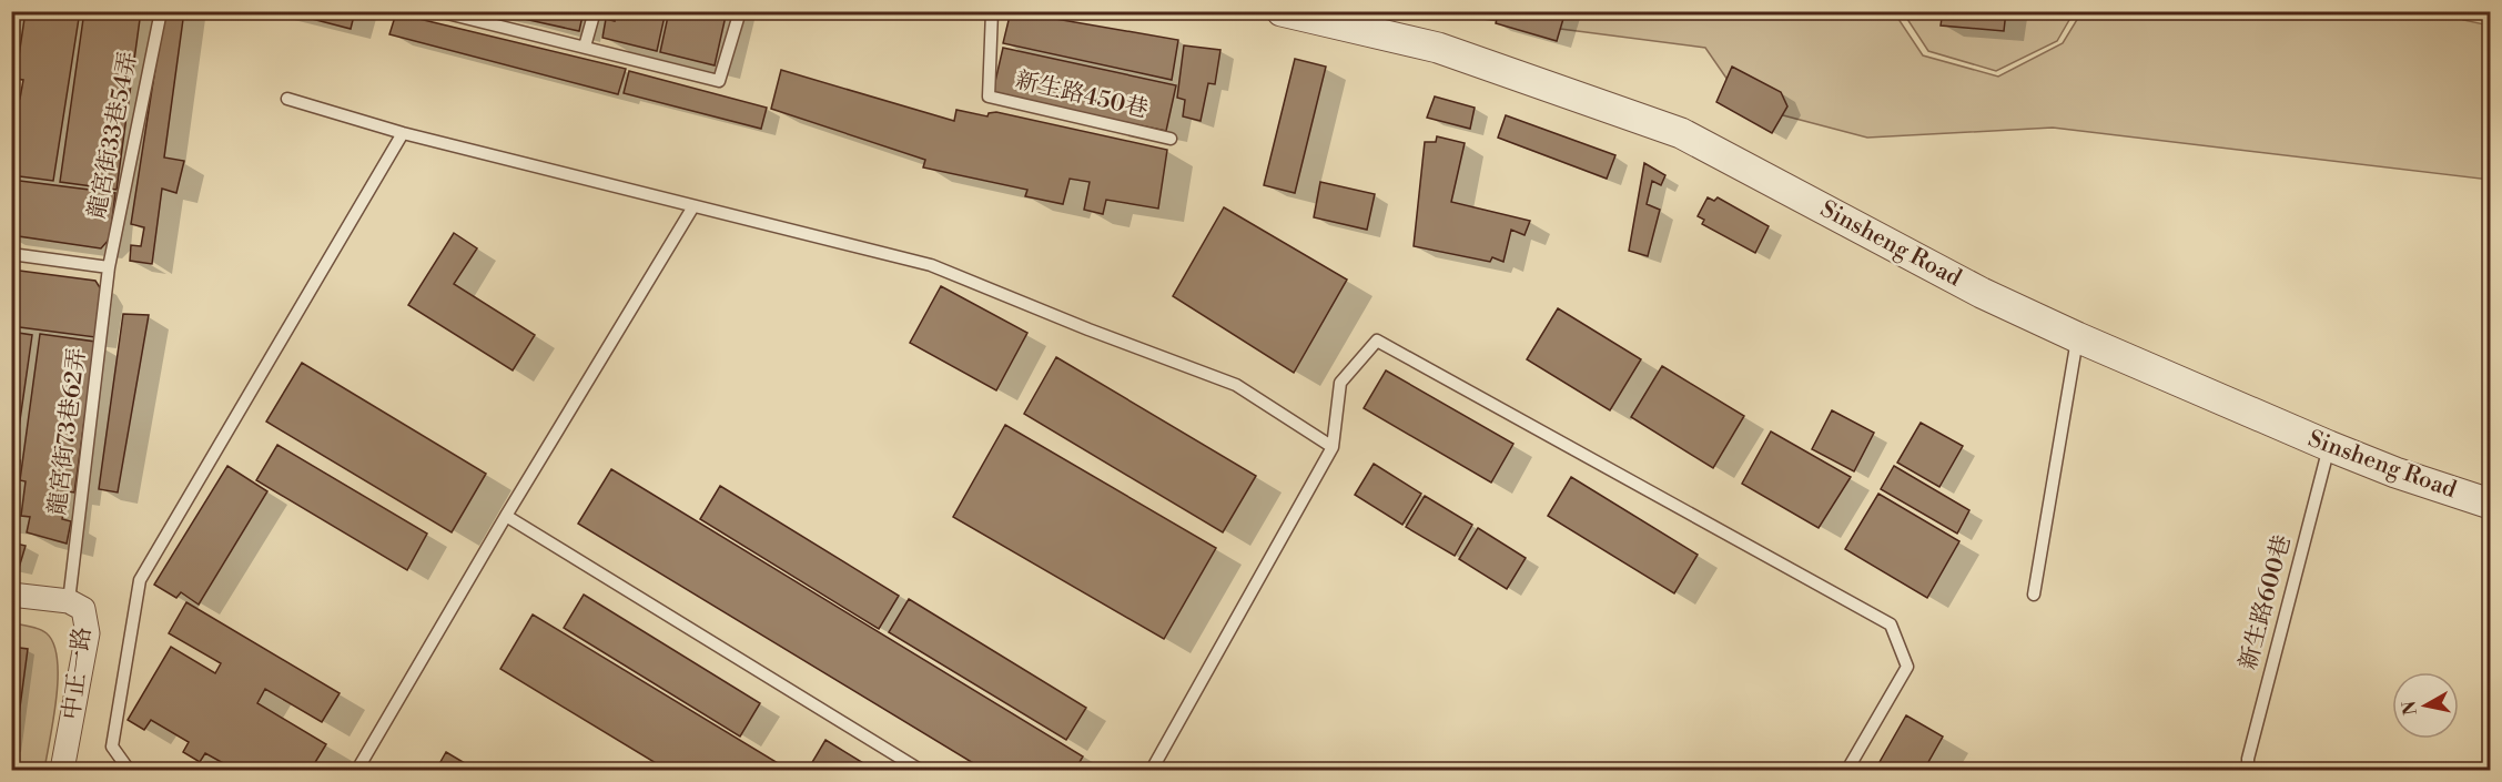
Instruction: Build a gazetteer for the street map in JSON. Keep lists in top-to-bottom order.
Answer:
{
  "streets": {
    "street": ["Sinsheng Road", "中正一路"],
    "lane": [
      "新生路450巷",
      "龍宮街33巷54弄",
      "龍宮街73巷62弄",
      "新生路600巷"
    ]
  },
  "crossings": [
    ["龍宮街33巷54弄", "龍宮街73巷62弄"],
    ["Sinsheng Road", "新生路600巷"],
    ["龍宮街73巷62弄", "中正一路"]
  ],
  "north": "left"
}
